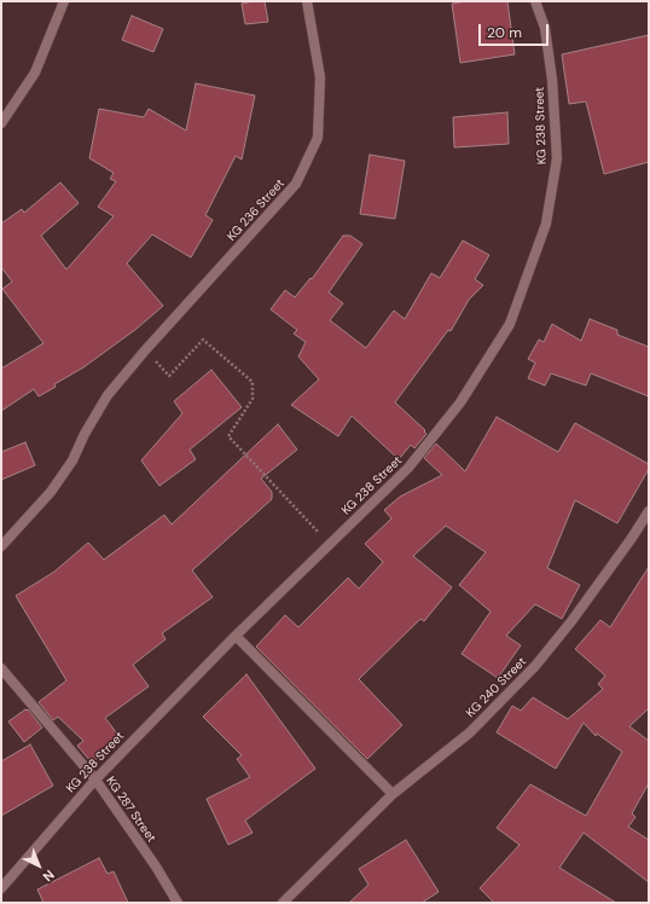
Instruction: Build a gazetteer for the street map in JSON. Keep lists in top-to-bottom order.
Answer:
{
  "streets": {
    "street": [
      "KG 238 Street",
      "KG 236 Street",
      "KG 240 Street",
      "KG 287 Street"
    ]
  },
  "crossings": [
    ["KG 238 Street", "KG 287 Street"]
  ],
  "scale_bar": "20 m",
  "north": "bottom right"
}
